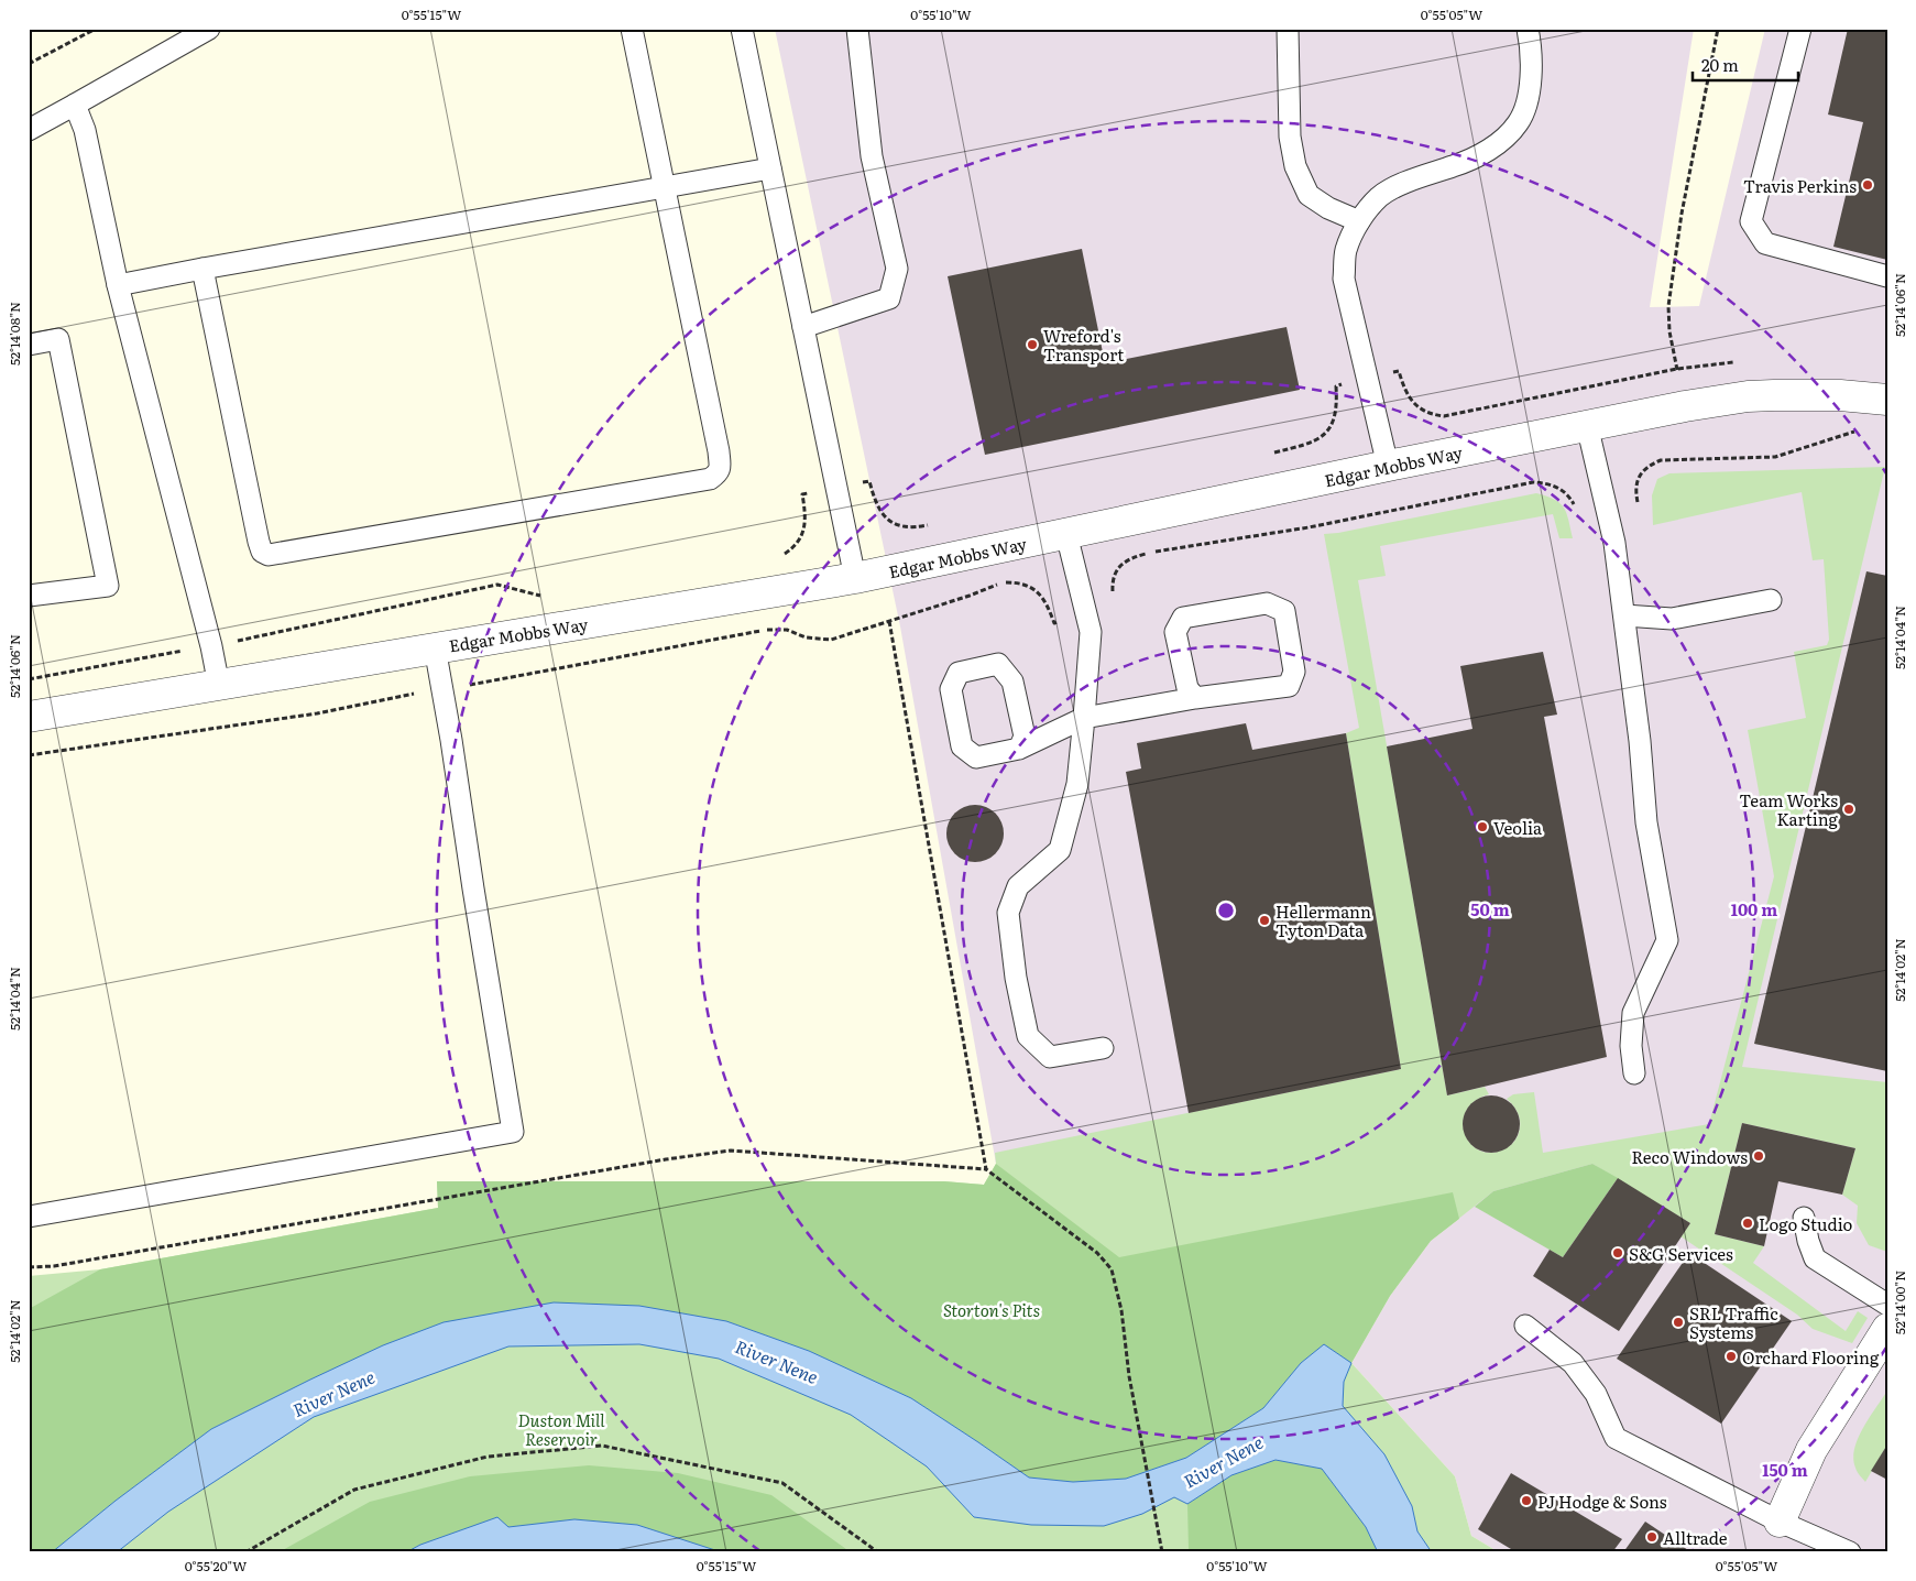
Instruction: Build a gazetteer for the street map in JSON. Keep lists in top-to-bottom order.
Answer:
{
  "streets": {
    "street": ["Edgar Mobbs Way"]
  },
  "water": ["River Nene"],
  "parks": ["Storton's Pits", "Duston Mill Reservoir"],
  "places": [
    "Travis Perkins",
    "Wreford's Transport",
    "Team Works Karting",
    "Veolia",
    "Hellermann Tyton Data",
    "Reco Windows",
    "Logo Studio",
    "S&G Services",
    "SRL Traffic Systems",
    "Orchard Flooring",
    "PJ Hodge & Sons",
    "Alltrade"
  ],
  "scale_bar": "20 m",
  "coordinates": [
    "0°55'15\"W",
    "0°55'10\"W",
    "0°55'05\"W",
    "52°14'06\"N",
    "52°14'08\"N",
    "52°14'04\"N",
    "52°14'02\"N",
    "52°14'00\"N",
    "0°55'20\"W"
  ],
  "rings": ["50 m", "100 m", "150 m"]
}
